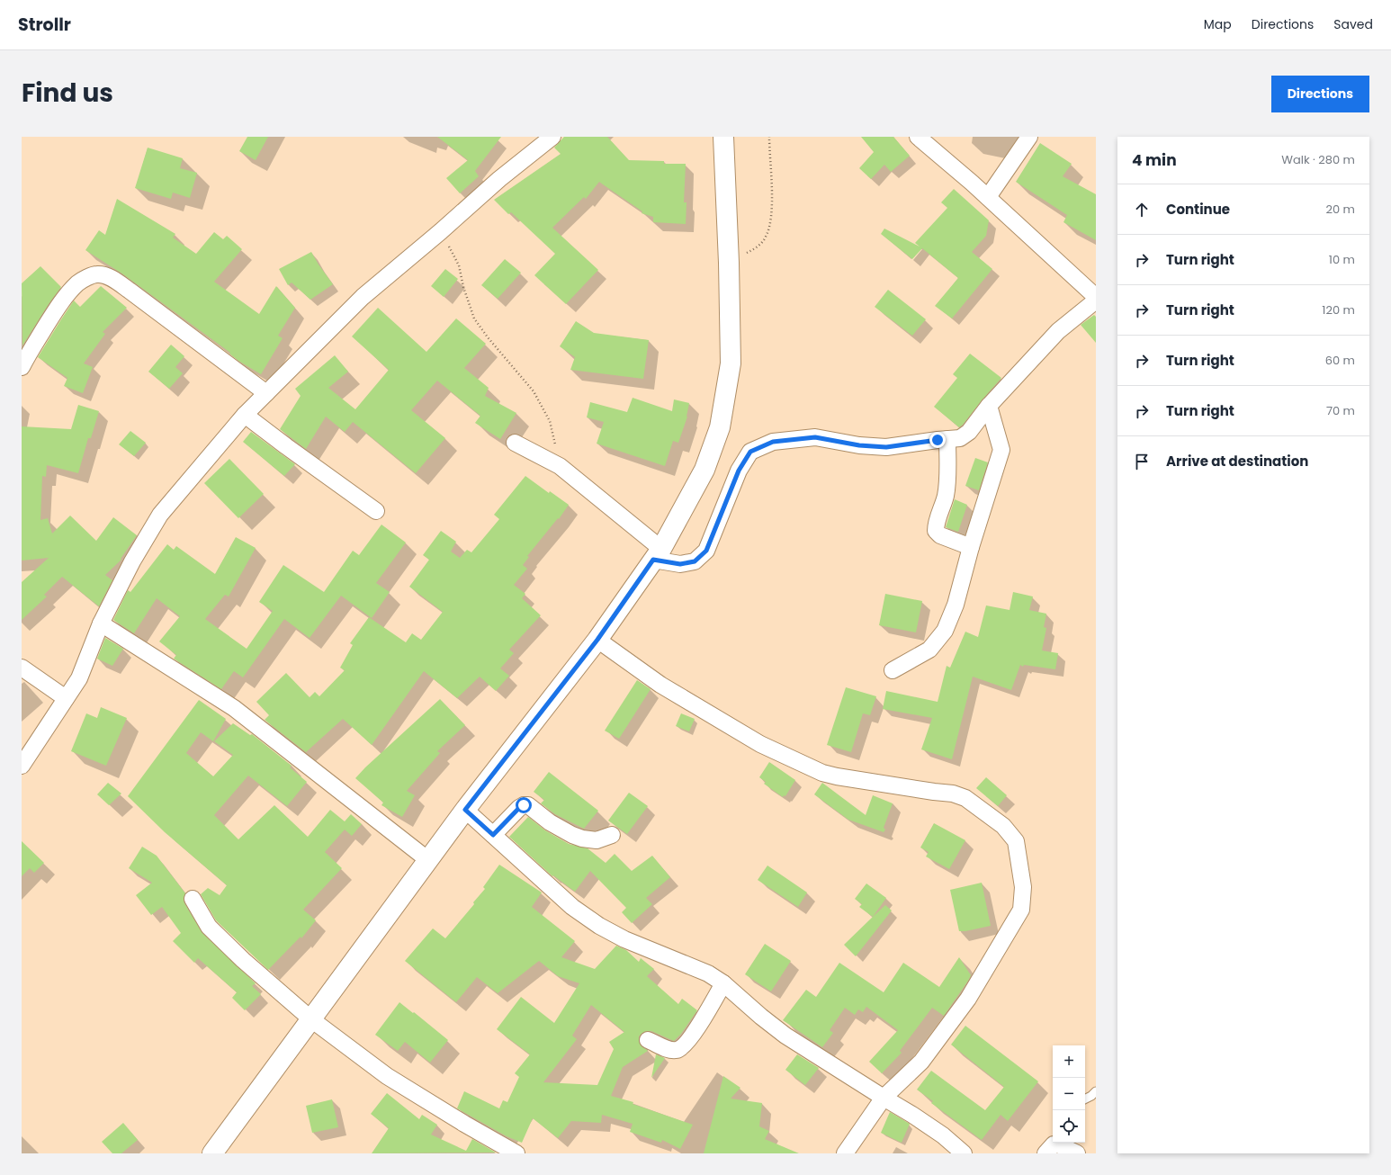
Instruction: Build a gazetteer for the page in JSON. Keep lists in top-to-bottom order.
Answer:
{
  "page": {
    "header": "Strollr",
    "nav": ["Map", "Directions", "Saved"],
    "title": "Find us",
    "buttons": "Directions",
    "heading": ["4 min", "Walk · 280 m"],
    "list": [
      ["Continue", "20 m"],
      ["Turn right", "10 m"],
      ["Turn right", "120 m"],
      ["Turn right", "60 m"],
      ["Turn right", "70 m"],
      "Arrive at destination"
    ],
    "map_buttons": ["+", "−"]
  }
}
